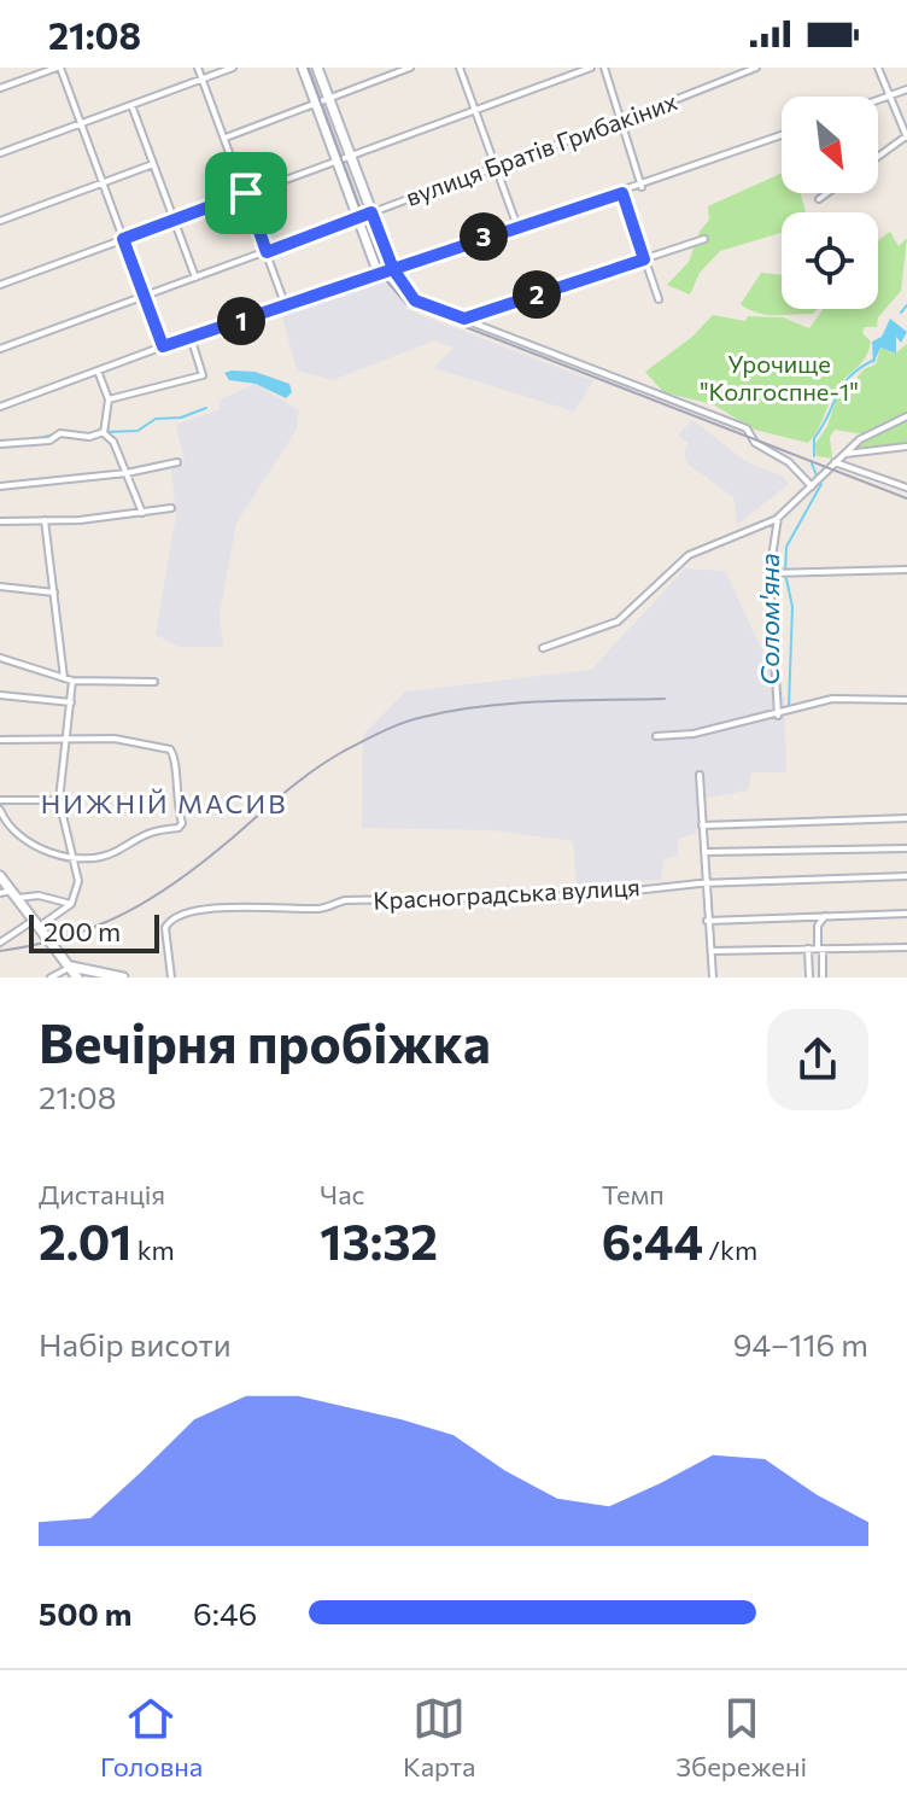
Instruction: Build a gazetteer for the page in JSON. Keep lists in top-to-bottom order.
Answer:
{
  "streets": {
    "street": ["вулиця Братів Грибакіних", "Красноградська вулиця"]
  },
  "districts": ["НИЖНІЙ МАСИВ"],
  "water": ["Солом'яна"],
  "parks": ["Урочище \"Колгоспне-1\""],
  "scale_bar": "200 m",
  "north": "bottom right",
  "page": {
    "status": "21:08",
    "pins": ["3", "2", "1"],
    "scale": "200 m",
    "heading": ["Вечірня пробіжка", "21:08"],
    "stats": [
      ["Дистанція", "2.01 km"],
      ["Час", "13:32"],
      ["Темп", "6:44 /km"]
    ],
    "chart": ["Набір висоти", "94–116 m"],
    "list": [
      {
        "name": "500 m",
        "note": "6:46"
      }
    ],
    "tabs": ["Головна", "Карта", "Збережені"]
  }
}
